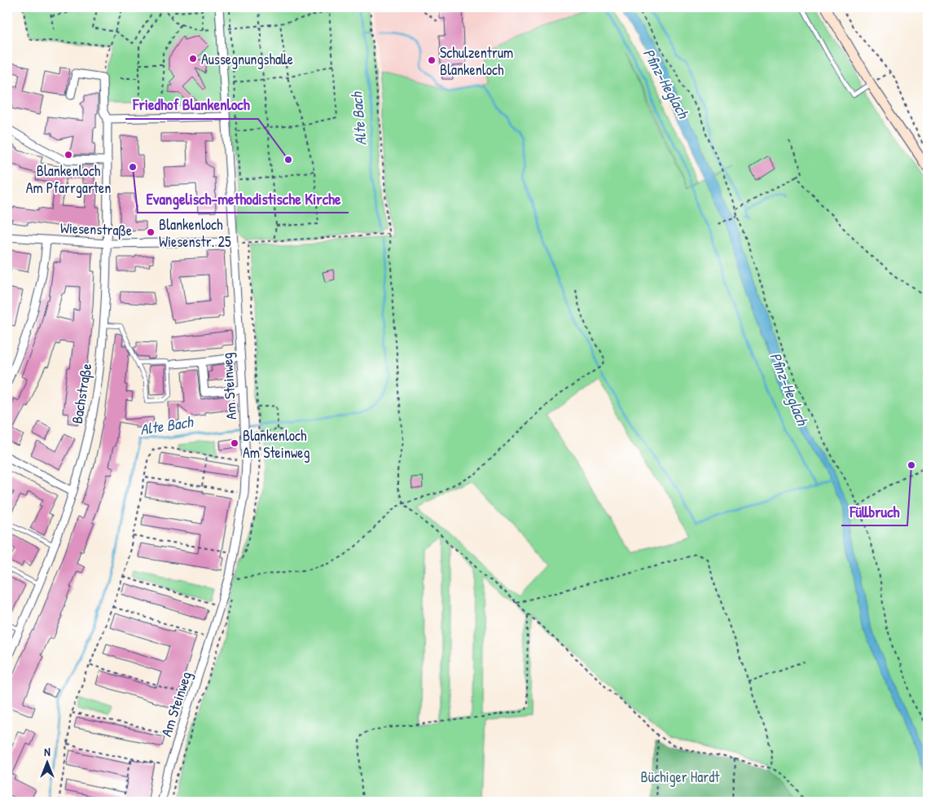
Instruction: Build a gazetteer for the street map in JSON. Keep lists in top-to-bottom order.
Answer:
{
  "streets": {
    "street": ["Wiesenstraße", "Am Steinweg", "Bachstraße"]
  },
  "crossings": [
    ["Wiesenstraße", "Am Steinweg"],
    ["Wiesenstraße", "Bachstraße"]
  ],
  "water": ["Pfinz-Heglach", "Alte Bach"],
  "parks": ["Büchiger Hardt"],
  "places": [
    "Aussegnungshalle",
    "Schulzentrum Blankenloch",
    "Blankenloch Am Pfarrgarten",
    "Friedhof Blankenloch",
    "Evangelisch-methodistische Kirche",
    "Blankenloch Wiesenstr. 25",
    "Blankenloch Am Steinweg",
    "Füllbruch"
  ],
  "north": "top"
}
